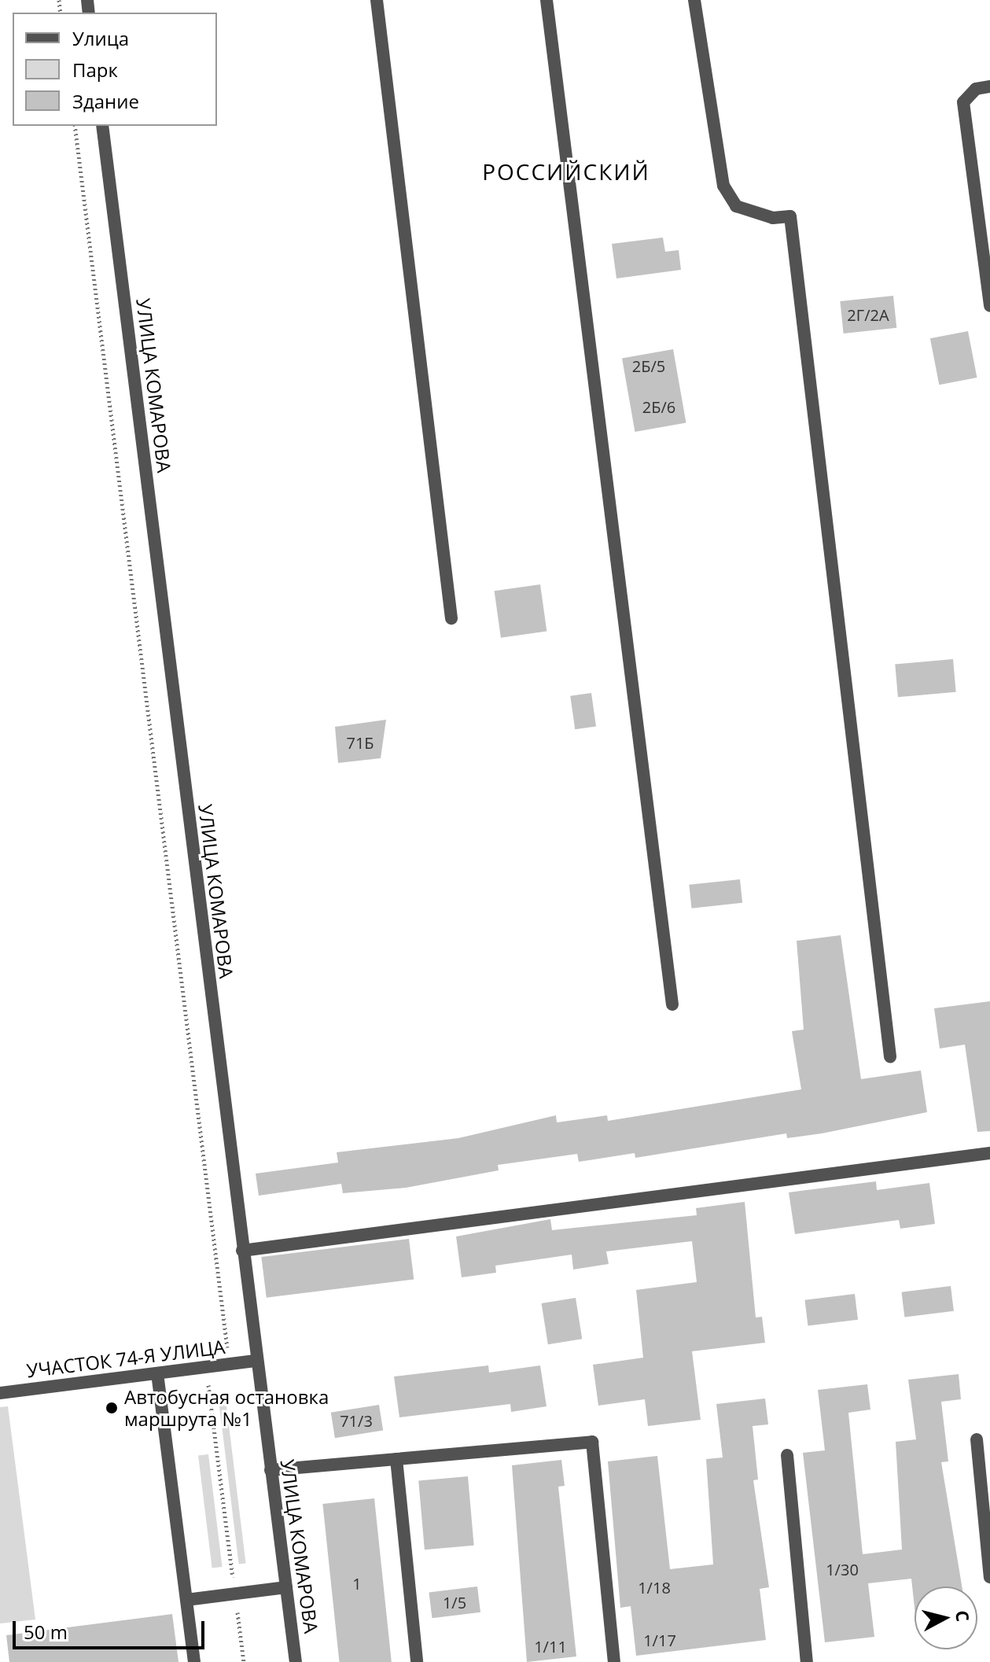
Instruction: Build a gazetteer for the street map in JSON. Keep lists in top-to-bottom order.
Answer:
{
  "streets": {
    "street": ["УЛИЦА КОМАРОВА", "УЧАСТОК 74-Я УЛИЦА"]
  },
  "crossings": [
    ["УЛИЦА КОМАРОВА", "УЧАСТОК 74-Я УЛИЦА"]
  ],
  "districts": ["РОССИЙСКИЙ"],
  "places": ["Автобусная остановка маршрута №1"],
  "house_numbers": [
    "2Г/2А",
    "2Б/5",
    "2Б/6",
    "71Б",
    "71/3",
    "1/30",
    "1",
    "1/18",
    "1/5",
    "1/17",
    "1/11"
  ],
  "legend": ["Улица", "Парк", "Здание"],
  "scale_bar": "50 m",
  "north": "right"
}
